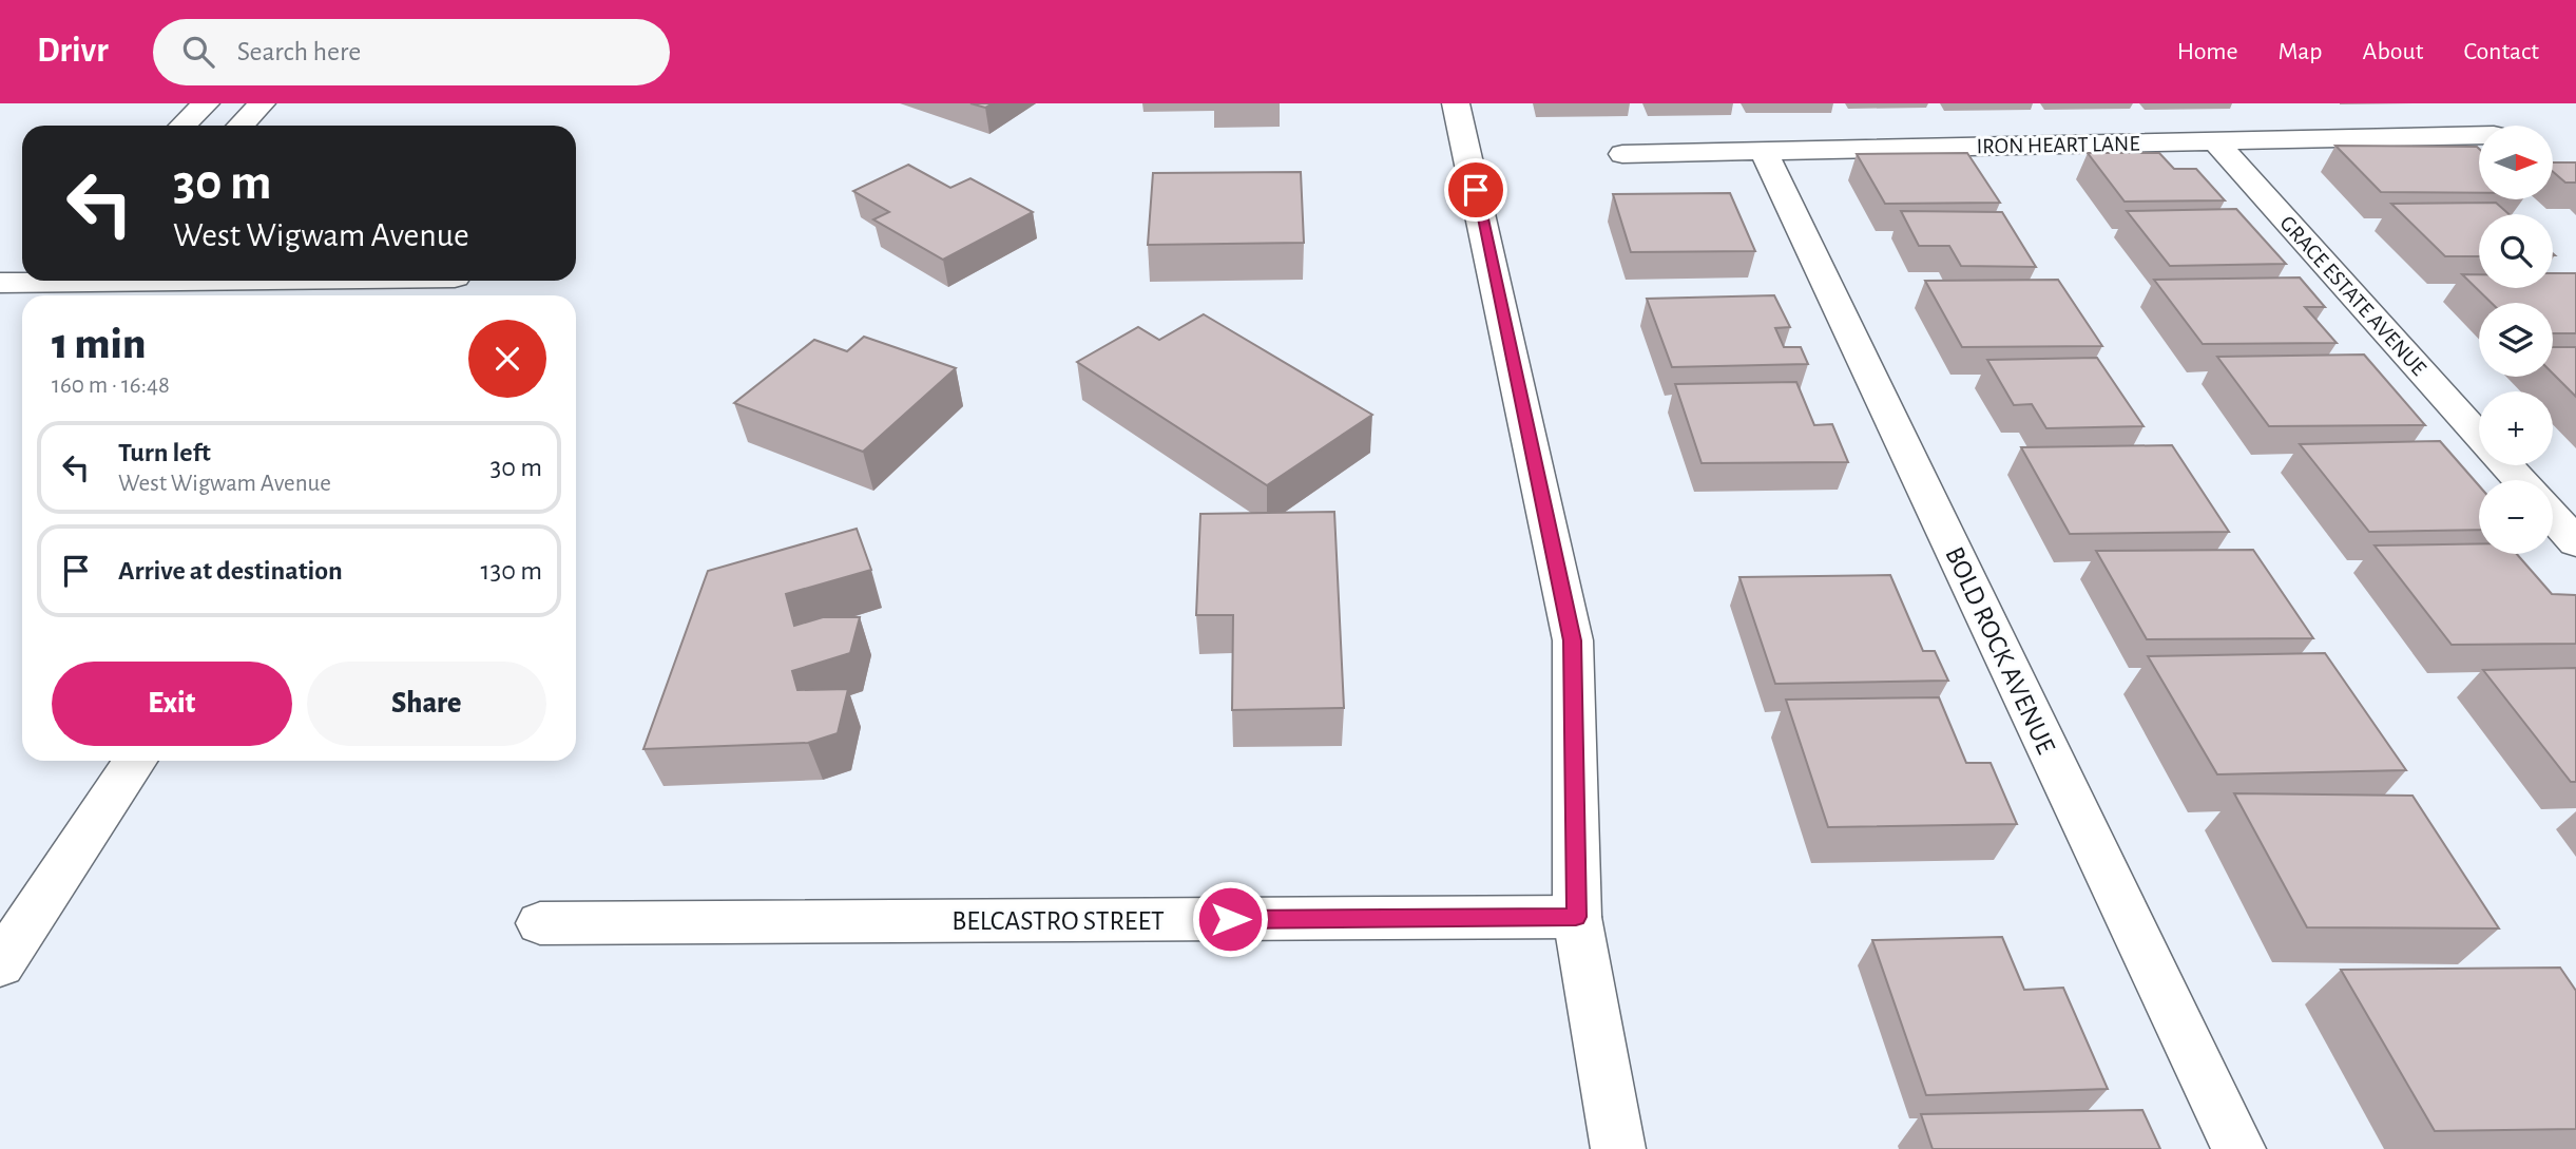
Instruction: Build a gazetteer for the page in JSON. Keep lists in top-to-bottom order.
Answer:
{
  "streets": {
    "street": [
      "IRON HEART LANE",
      "GRACE ESTATE AVENUE",
      "BOLD ROCK AVENUE",
      "BELCASTRO STREET"
    ]
  },
  "crossings": [
    ["IRON HEART LANE", "GRACE ESTATE AVENUE"],
    ["IRON HEART LANE", "BOLD ROCK AVENUE"]
  ],
  "north": "right",
  "page": {
    "header": "Drivr",
    "search": "Search here",
    "nav": [
      "Home",
      "Map",
      "About",
      "Contact"
    ],
    "map_buttons": ["+", "−"],
    "turn": ["30 m", "West Wigwam Avenue"],
    "heading": ["1 min", "160 m · 16:48"],
    "list": [
      {
        "name": "Turn left",
        "note": "West Wigwam Avenue",
        "value": "30 m"
      },
      {
        "name": "Arrive at destination",
        "value": "130 m"
      }
    ],
    "buttons": ["Exit", "Share"]
  }
}
